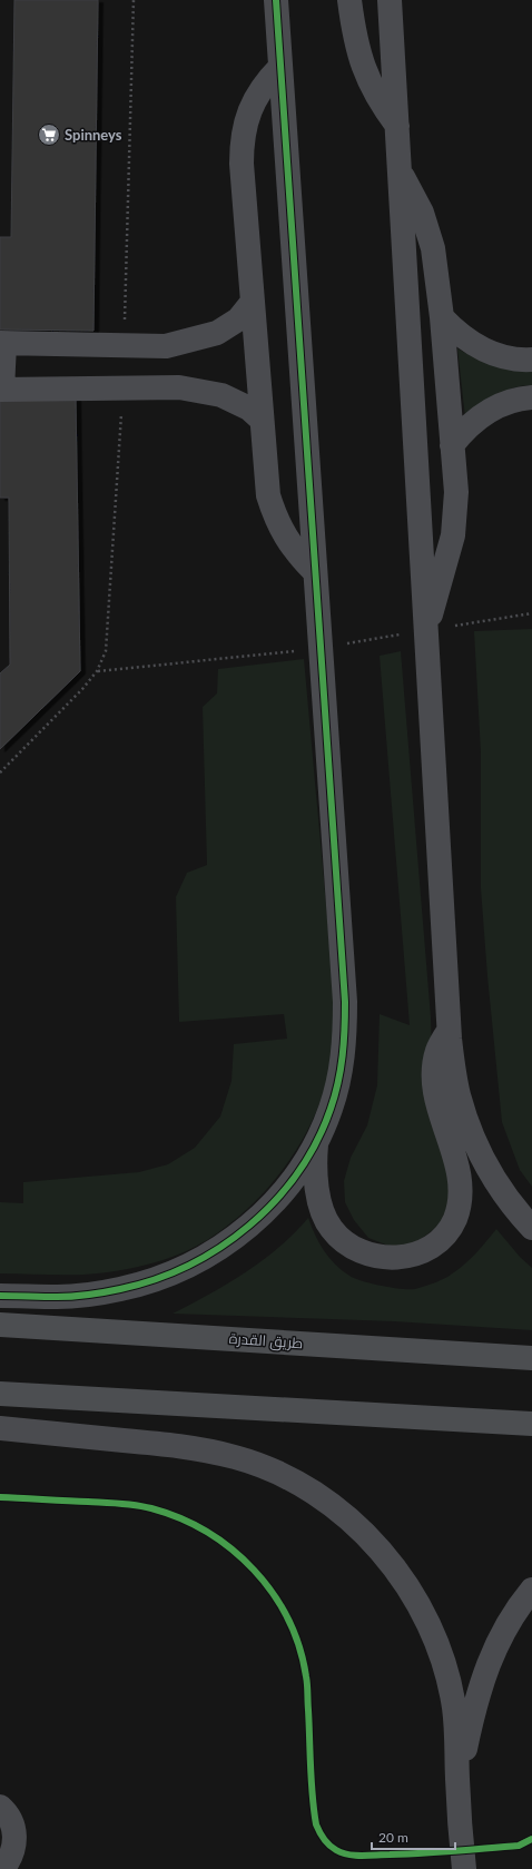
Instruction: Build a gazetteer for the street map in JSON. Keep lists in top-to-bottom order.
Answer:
{
  "streets": {
    "main road": ["طريق القدرة"]
  },
  "places": {
    "supermarket": ["Spinneys"]
  },
  "scale_bar": "20 m"
}
